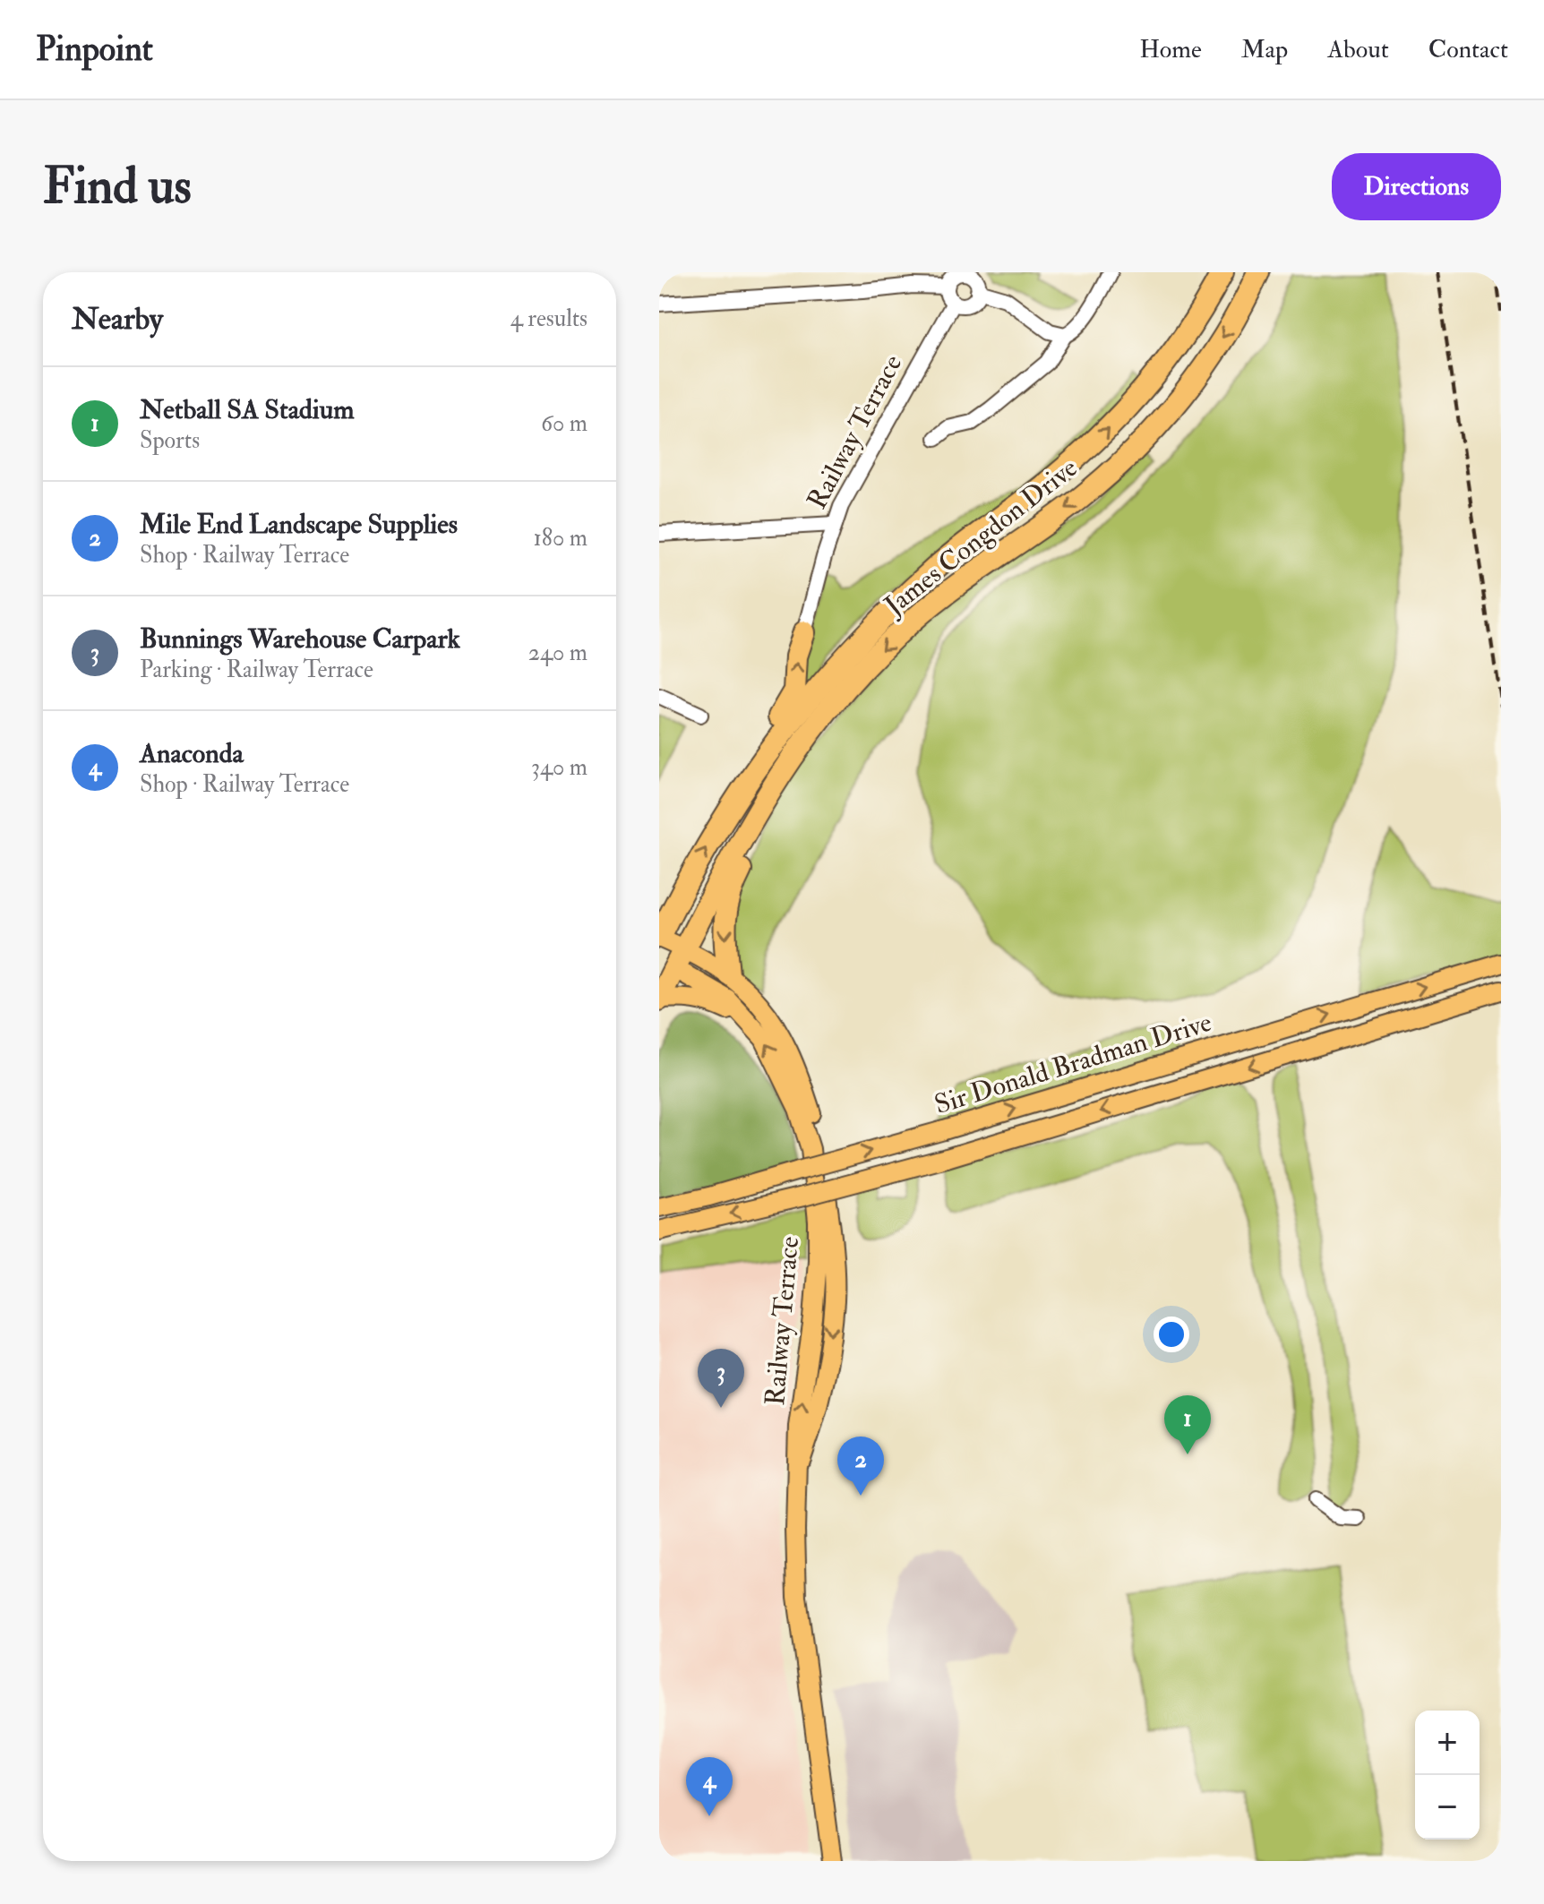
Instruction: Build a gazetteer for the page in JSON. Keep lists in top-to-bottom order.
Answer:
{
  "streets": {
    "highway": ["James Congdon Drive"],
    "main road": ["Railway Terrace", "Sir Donald Bradman Drive"]
  },
  "crossings": [
    ["Railway Terrace", "James Congdon Drive"]
  ],
  "page": {
    "header": "Pinpoint",
    "nav": [
      "Home",
      "Map",
      "About",
      "Contact"
    ],
    "buttons": "Directions",
    "title": "Find us",
    "heading": ["Nearby", "4 results"],
    "list": [
      {
        "mark": "1",
        "name": "Netball SA Stadium",
        "note": "Sports",
        "value": "60 m"
      },
      {
        "mark": "2",
        "name": "Mile End Landscape Supplies",
        "note": "Shop · Railway Terrace",
        "value": "180 m"
      },
      {
        "mark": "3",
        "name": "Bunnings Warehouse Carpark",
        "note": "Parking · Railway Terrace",
        "value": "240 m"
      },
      {
        "mark": "4",
        "name": "Anaconda",
        "note": "Shop · Railway Terrace",
        "value": "340 m"
      }
    ],
    "pins": [
      "3",
      "1",
      "2",
      "4"
    ],
    "map_buttons": ["+", "−"]
  }
}
